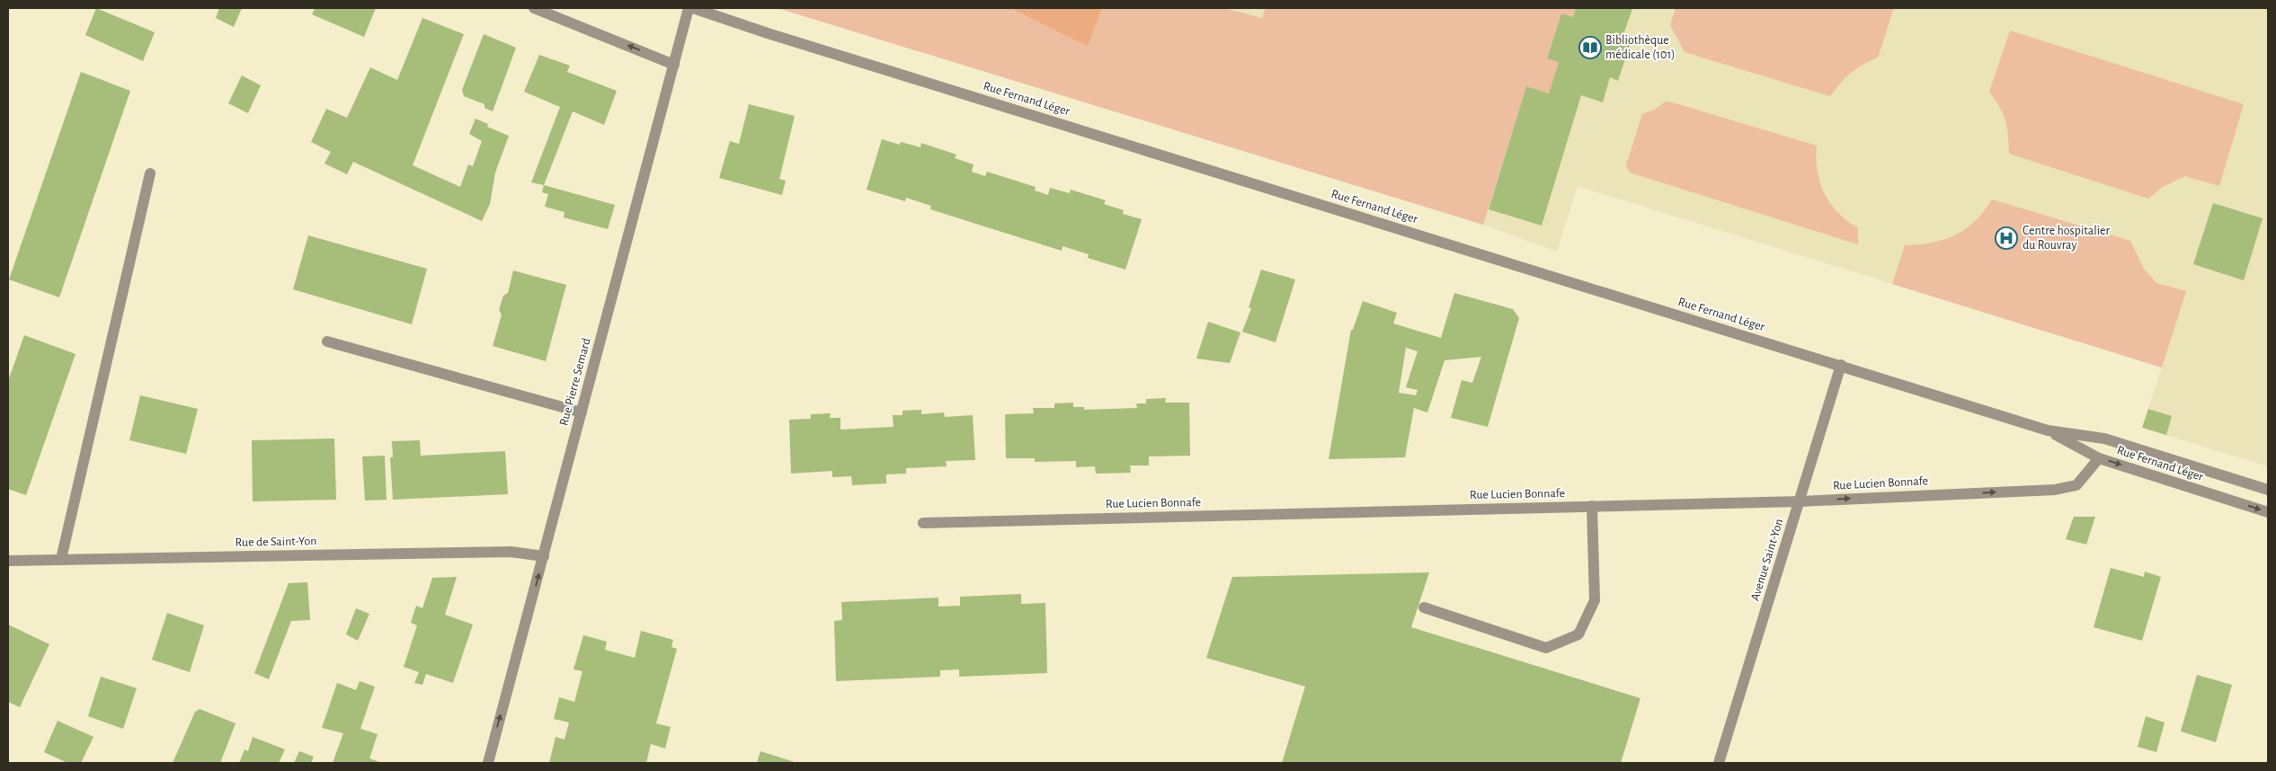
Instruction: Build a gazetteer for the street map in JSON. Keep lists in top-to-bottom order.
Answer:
{
  "streets": {
    "street": [
      "Rue Fernand Léger",
      "Rue Pierre Semard",
      "Rue Lucien Bonnafe",
      "Rue de Saint-Yon",
      "Avenue Saint-Yon"
    ]
  },
  "crossings": [
    ["Rue Fernand Léger", "Rue Lucien Bonnafe"],
    ["Rue Fernand Léger", "Avenue Saint-Yon"],
    ["Rue Pierre Semard", "Rue de Saint-Yon"],
    ["Rue Lucien Bonnafe", "Avenue Saint-Yon"]
  ],
  "places": {
    "library": ["Bibliothèque médicale (101)"],
    "hospital": ["Centre hospitalier du Rouvray"]
  }
}
